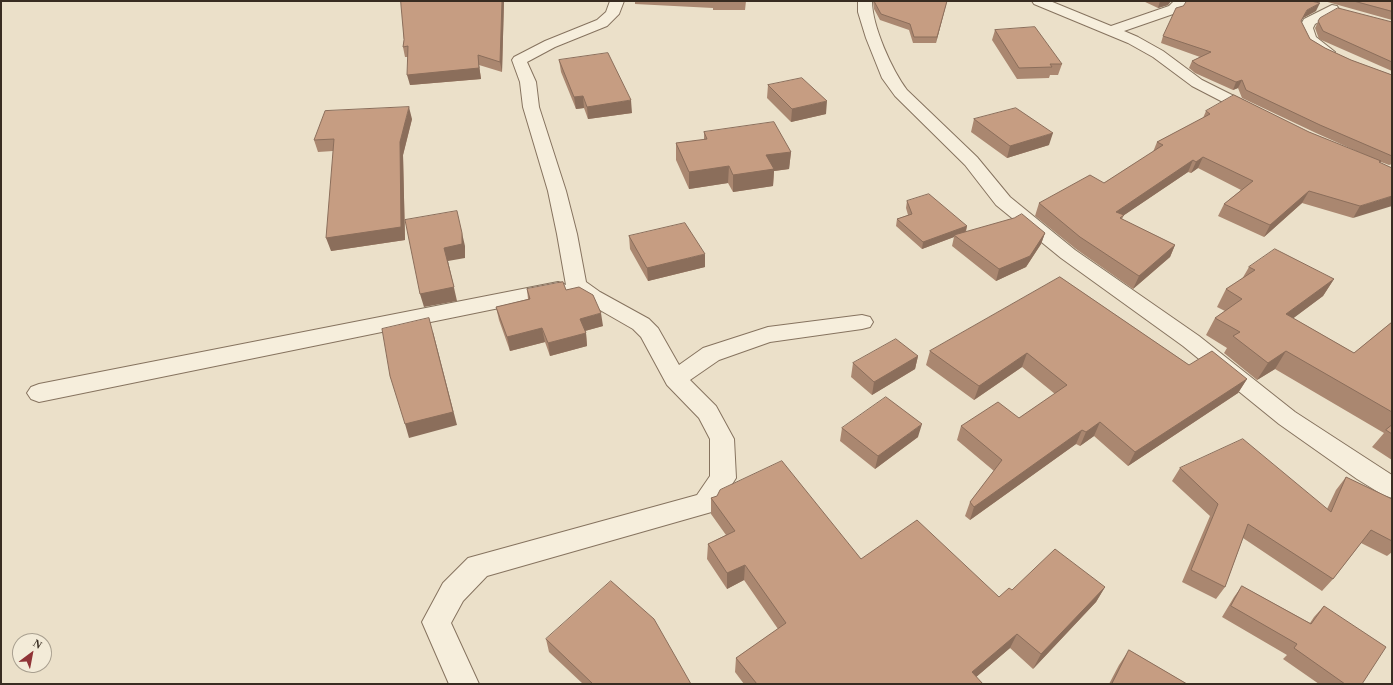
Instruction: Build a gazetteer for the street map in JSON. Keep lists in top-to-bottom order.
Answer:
{
  "north": "top right"
}
